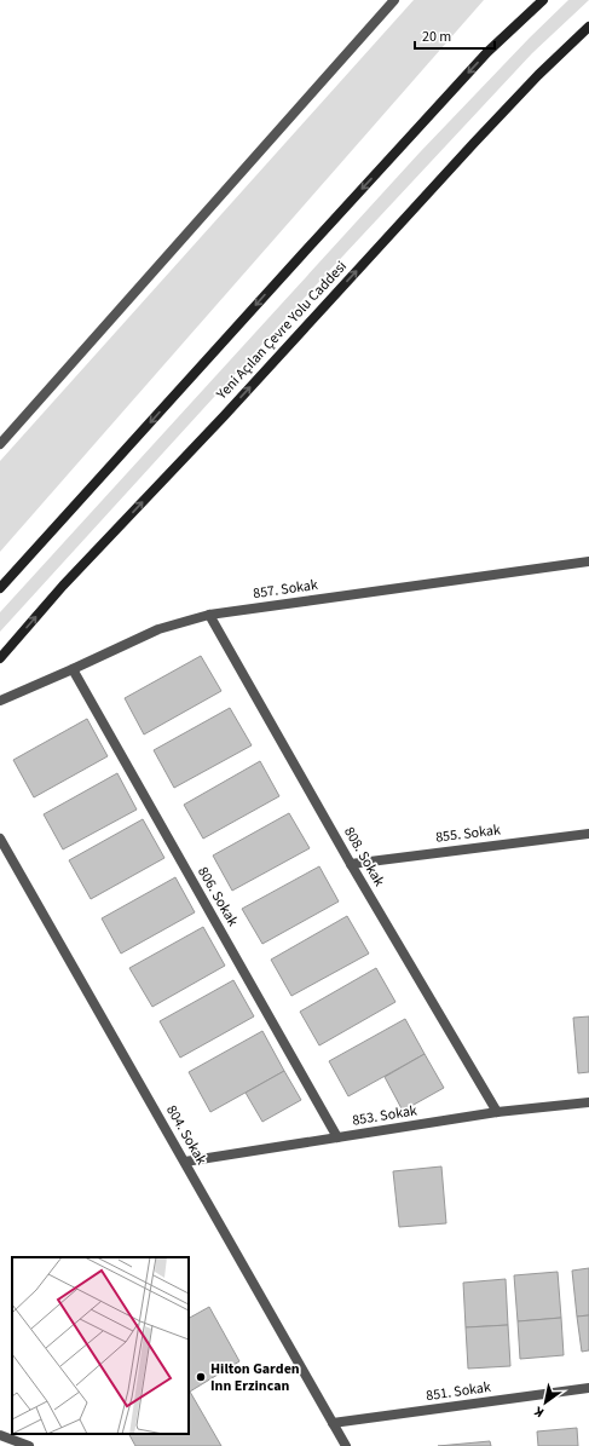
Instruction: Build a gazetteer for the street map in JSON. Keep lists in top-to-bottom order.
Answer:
{
  "streets": {
    "main road": ["Yeni Açılan Çevre Yolu Caddesi"],
    "street": [
      "857. Sokak",
      "855. Sokak",
      "808. Sokak",
      "806. Sokak",
      "853. Sokak",
      "804. Sokak",
      "851. Sokak"
    ]
  },
  "crossings": [
    ["857. Sokak", "808. Sokak"],
    ["857. Sokak", "806. Sokak"],
    ["855. Sokak", "808. Sokak"],
    ["808. Sokak", "853. Sokak"],
    ["806. Sokak", "853. Sokak"],
    ["853. Sokak", "804. Sokak"],
    ["804. Sokak", "851. Sokak"]
  ],
  "places": ["Hilton Garden Inn Erzincan"],
  "scale_bar": "20 m",
  "north": "bottom left"
}
